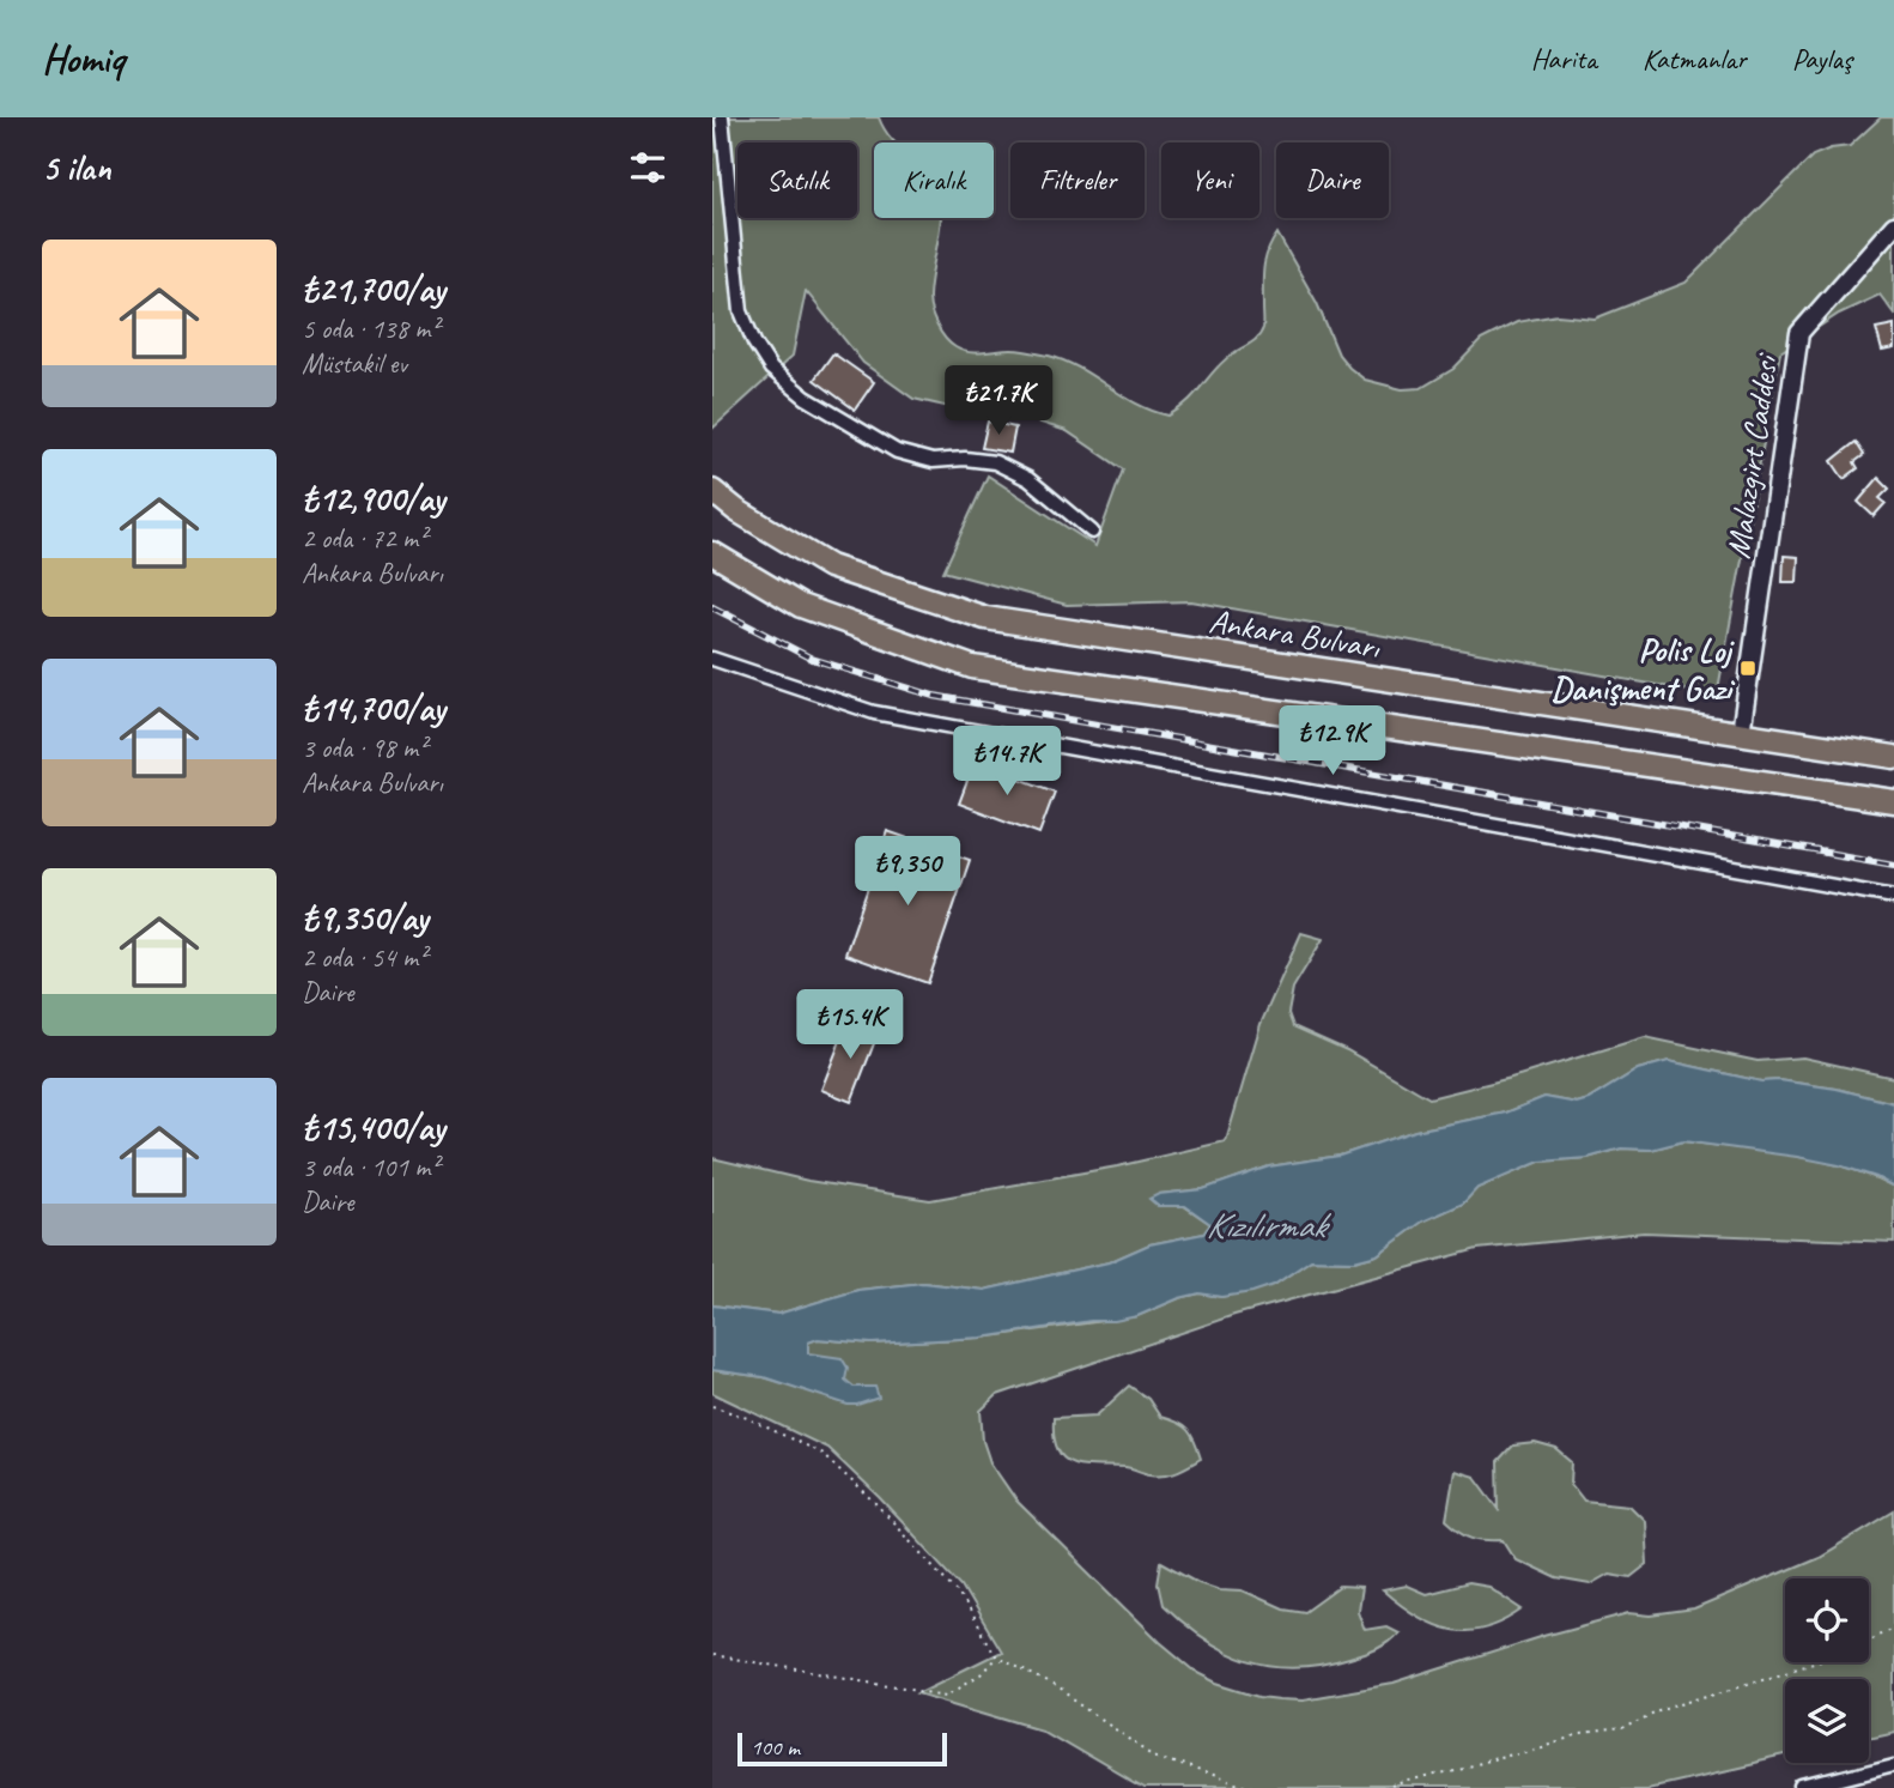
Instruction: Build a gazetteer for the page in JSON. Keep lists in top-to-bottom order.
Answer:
{
  "streets": {
    "highway": ["Ankara Bulvarı"],
    "street": ["Malazgirt Caddesi"]
  },
  "crossings": [
    ["Malazgirt Caddesi", "Ankara Bulvarı"]
  ],
  "water": ["Kızılırmak"],
  "places": {
    "transit": ["Polis Loj Danişment Gazi"]
  },
  "scale_bar": "100 m",
  "page": {
    "header": "Homiq",
    "nav": ["Harita", "Katmanlar", "Paylaş"],
    "heading": "5 ilan",
    "chip": [
      "Satılık",
      "Kiralık",
      "Filtreler",
      "Yeni",
      "Daire"
    ],
    "list": [
      {
        "name": "₺21,700/ay",
        "note": "5 oda · 138 m² · Müstakil ev"
      },
      {
        "name": "₺12,900/ay",
        "note": "2 oda · 72 m² · Ankara Bulvarı"
      },
      {
        "name": "₺14,700/ay",
        "note": "3 oda · 98 m² · Ankara Bulvarı"
      },
      {
        "name": "₺9,350/ay",
        "note": "2 oda · 54 m² · Daire"
      },
      {
        "name": "₺15,400/ay",
        "note": "3 oda · 101 m² · Daire"
      }
    ],
    "price": [
      "₺21.7K",
      "₺12.9K",
      "₺14.7K",
      "₺9,350",
      "₺15.4K"
    ],
    "scale": "100 m"
  }
}
